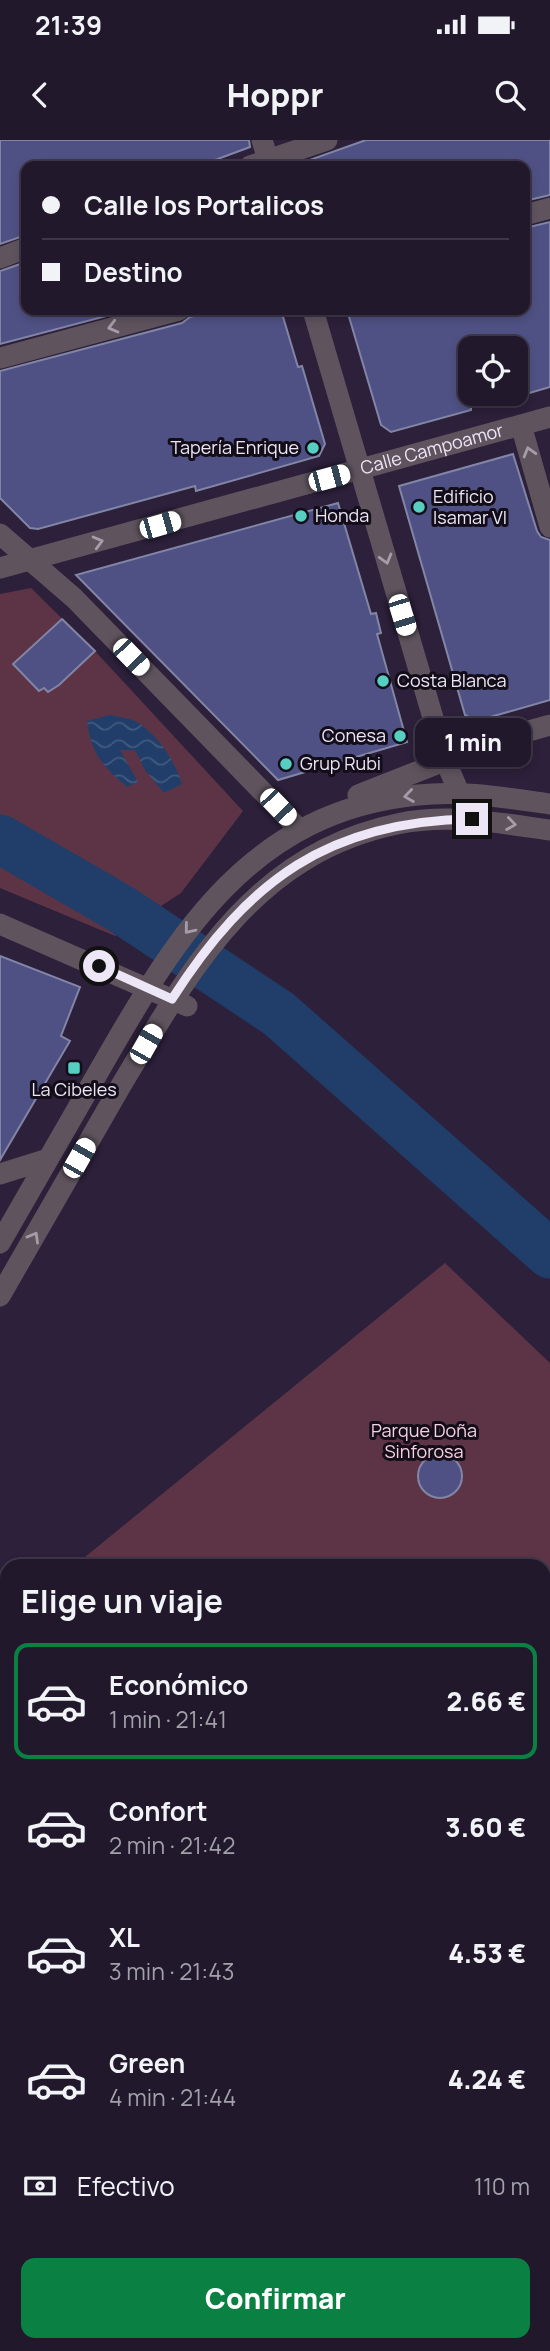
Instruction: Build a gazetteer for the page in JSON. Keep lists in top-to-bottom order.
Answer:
{
  "streets": {
    "street": ["Calle Campoamor"]
  },
  "one_way": ["Calle Campoamor"],
  "parks": ["Parque Doña Sinforosa"],
  "places": {
    "other": [
      "Tapería Enrique",
      "Edificio Isamar VI",
      "Honda",
      "Costa Blanca",
      "Conesa",
      "Grup Rubi"
    ],
    "transit": ["La Cibeles"]
  },
  "page": {
    "status": "21:39",
    "header": "Hoppr",
    "banner": ["Calle los Portalicos", "Destino"],
    "bubble": "1 min",
    "heading": "Elige un viaje",
    "list": [
      {
        "name": "Económico",
        "note": "1 min · 21:41",
        "value": "2.66 €"
      },
      {
        "name": "Confort",
        "note": "2 min · 21:42",
        "value": "3.60 €"
      },
      {
        "name": "XL",
        "note": "3 min · 21:43",
        "value": "4.53 €"
      },
      {
        "name": "Green",
        "note": "4 min · 21:44",
        "value": "4.24 €"
      }
    ],
    "pay": ["Efectivo", "110 m"],
    "buttons": "Confirmar"
  }
}
